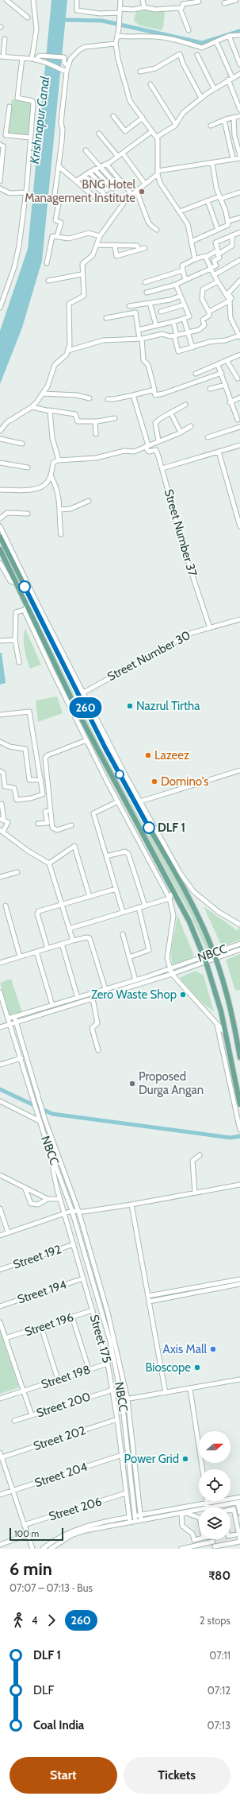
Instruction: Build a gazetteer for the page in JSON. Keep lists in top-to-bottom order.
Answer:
{
  "streets": {
    "street": [
      "Street Number 37",
      "Street Number 30",
      "NBCC",
      "Street 192",
      "Street 194",
      "Street 196",
      "Street 175",
      "Street 198",
      "Street 200",
      "Street 202",
      "Street 204",
      "Street 206"
    ]
  },
  "crossings": [
    ["Street Number 37", "Street Number 30"],
    ["NBCC", "Street 175"],
    ["Street 192", "Street 175"],
    ["Street 194", "Street 175"],
    ["Street 196", "Street 175"],
    ["Street 175", "Street 198"],
    ["Street 175", "Street 200"],
    ["Street 175", "Street 202"],
    ["Street 175", "Street 204"],
    ["Street 175", "Street 206"]
  ],
  "water": ["Krishnapur Canal"],
  "places": [
    "BNG Hotel Management Institute",
    "Nazrul Tirtha",
    "Lazeez",
    "Domino's",
    "DLF 1",
    "Zero Waste Shop",
    "Proposed Durga Angan",
    "Axis Mall",
    "Bioscope",
    "Power Grid"
  ],
  "lines": ["bus line 260"],
  "scale_bar": "100 m",
  "north": "right",
  "page": {
    "on_map": "260",
    "scale": "100 m",
    "heading": ["6 min", "07:07 – 07:13 · Bus", "₹80"],
    "legs": ["4", "260", "2 stops"],
    "list": [
      {
        "name": "DLF 1",
        "value": "07:11"
      },
      {
        "name": "DLF",
        "value": "07:12"
      },
      {
        "name": "Coal India",
        "value": "07:13"
      }
    ],
    "buttons": ["Start", "Tickets"]
  }
}
